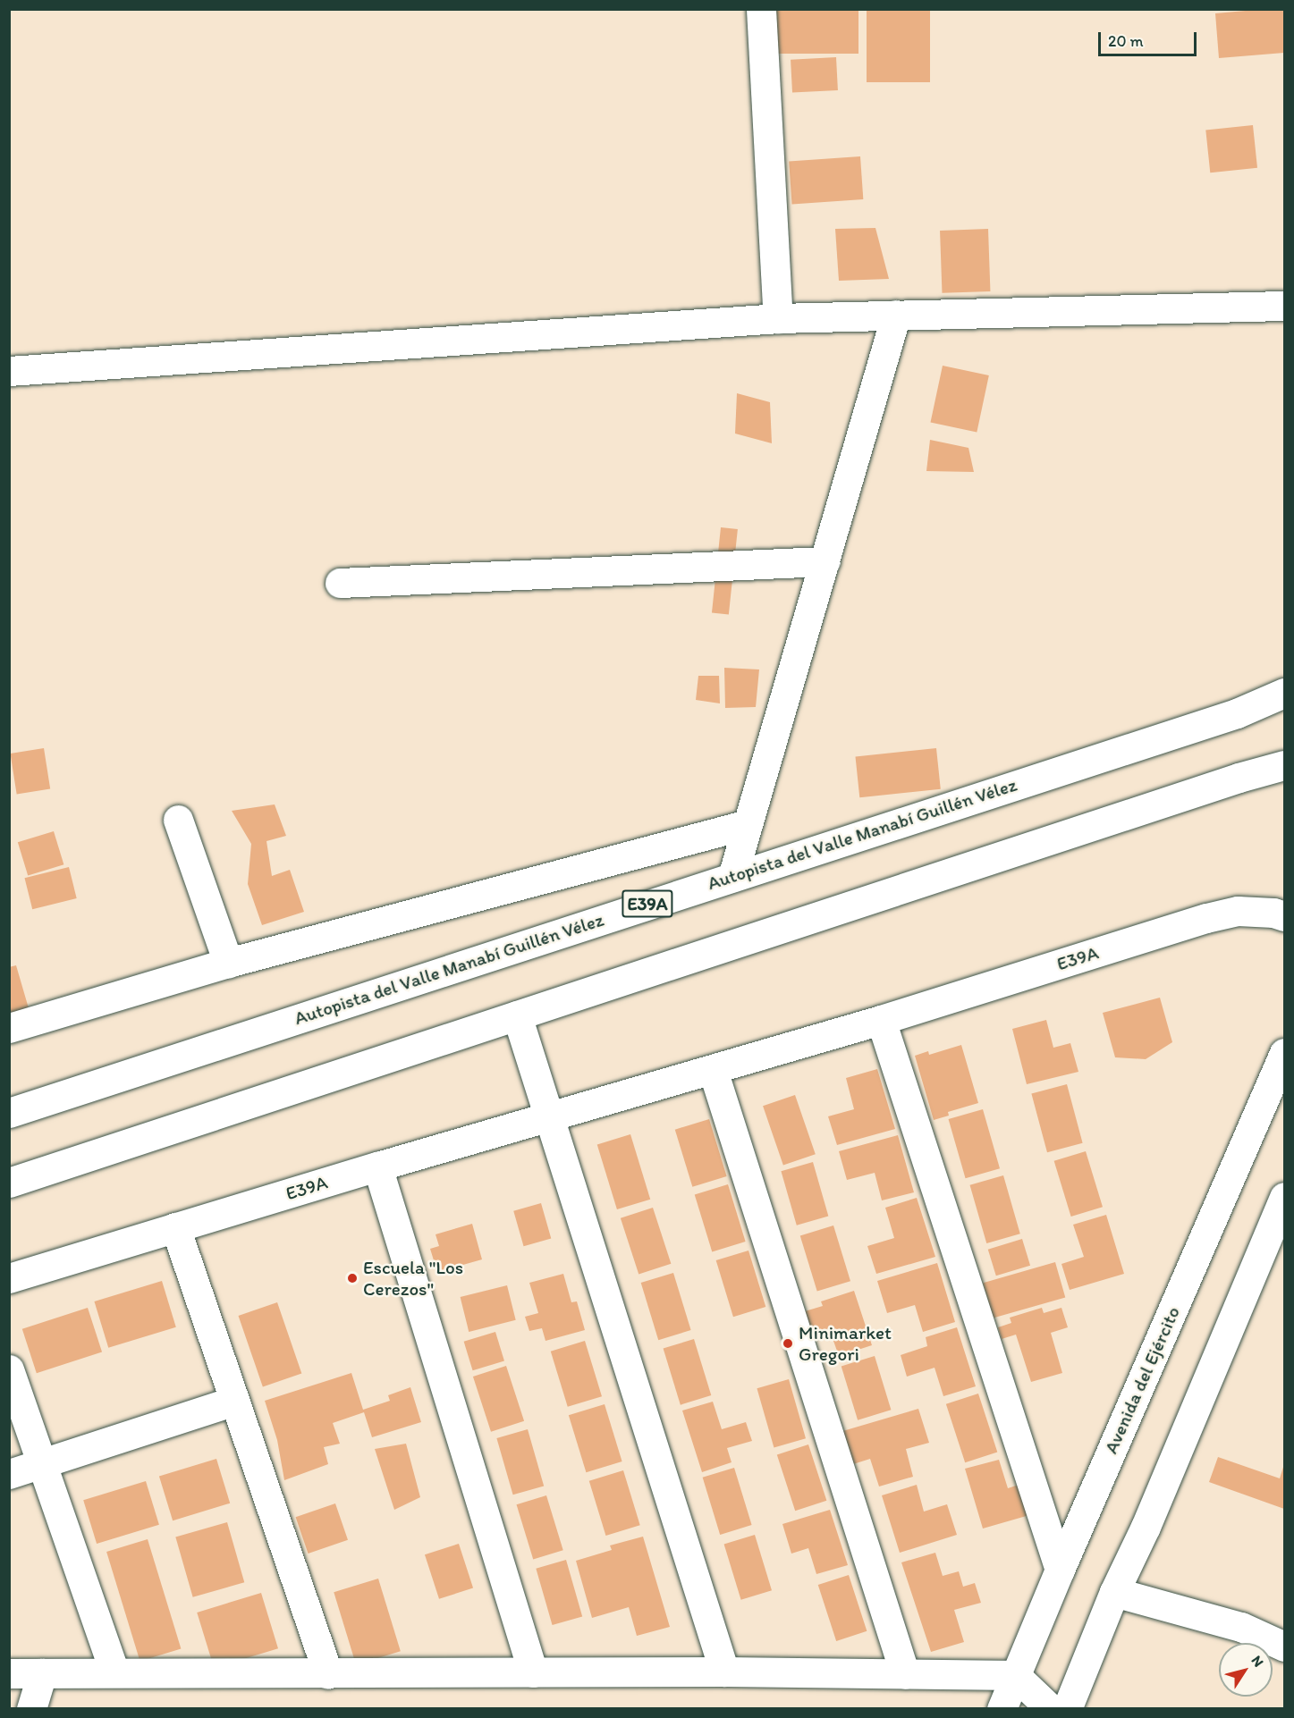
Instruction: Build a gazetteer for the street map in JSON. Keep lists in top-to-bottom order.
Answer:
{
  "streets": {
    "street": ["Autopista del Valle Manabí Guillén Vélez", "E39A", "Avenida del Ejército"]
  },
  "places": ["Escuela \"Los Cerezos\"", "Minimarket Gregori"],
  "scale_bar": "20 m",
  "north": "top right"
}
